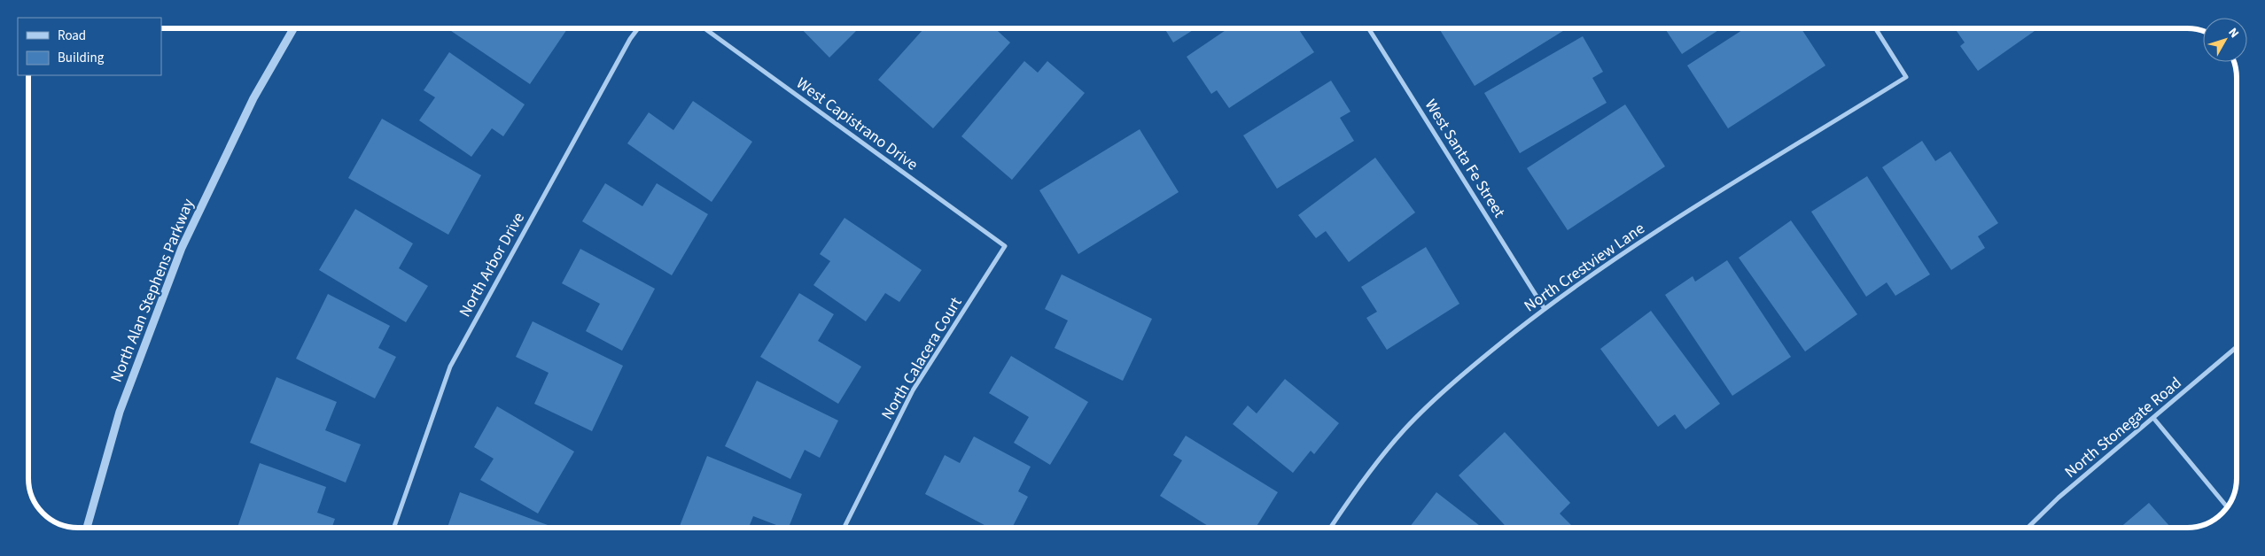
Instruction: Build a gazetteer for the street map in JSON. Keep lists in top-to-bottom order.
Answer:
{
  "streets": {
    "street": [
      "West Capistrano Drive",
      "West Santa Fe Street",
      "North Arbor Drive",
      "North Crestview Lane",
      "North Alan Stephens Parkway",
      "North Calacera Court",
      "North Stonegate Road"
    ]
  },
  "crossings": [
    ["West Capistrano Drive", "North Calacera Court"],
    ["West Santa Fe Street", "North Crestview Lane"]
  ],
  "legend": ["Road", "Building"],
  "north": "top right"
}
